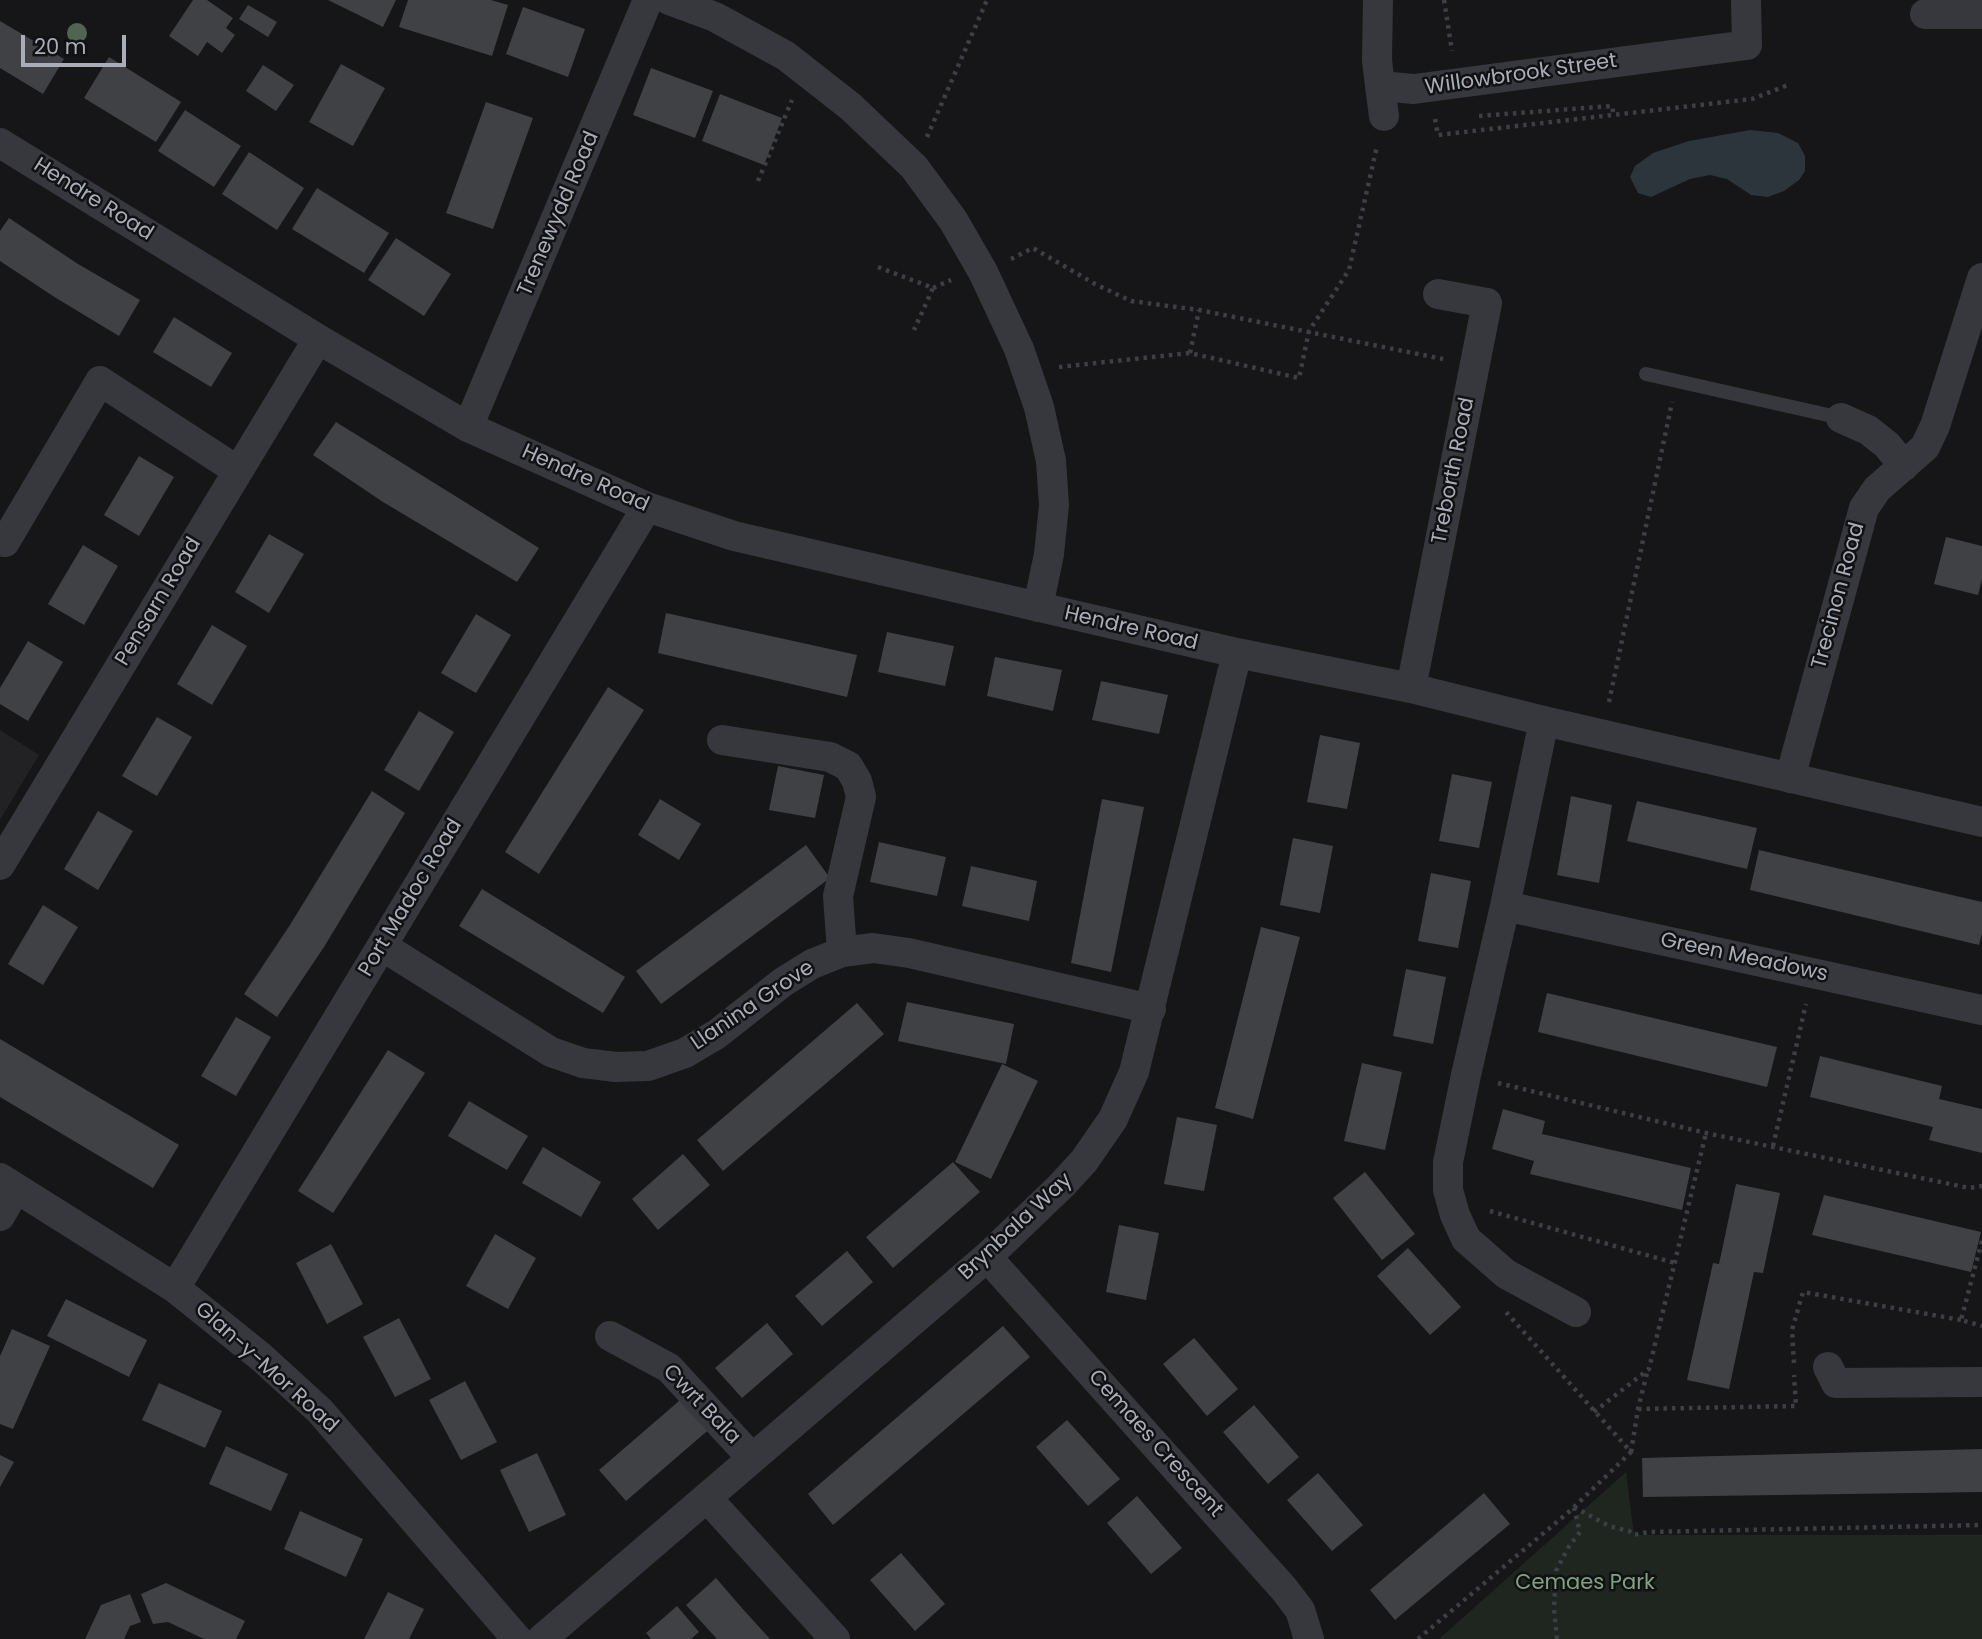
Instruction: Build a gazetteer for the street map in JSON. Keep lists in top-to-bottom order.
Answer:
{
  "streets": {
    "street": [
      "Willowbrook Street",
      "Hendre Road",
      "Trenewydd Road",
      "Treborth Road",
      "Trecinon Road",
      "Pensarn Road",
      "Port Madoc Road",
      "Green Meadows",
      "Llanina Grove",
      "Brynbala Way",
      "Glan-y-Mor Road",
      "Cwrt Bala",
      "Cemaes Crescent"
    ]
  },
  "crossings": [
    ["Hendre Road", "Trenewydd Road"],
    ["Hendre Road", "Treborth Road"],
    ["Hendre Road", "Trecinon Road"],
    ["Hendre Road", "Pensarn Road"],
    ["Hendre Road", "Port Madoc Road"],
    ["Hendre Road", "Brynbala Way"],
    ["Port Madoc Road", "Llanina Grove"],
    ["Port Madoc Road", "Glan-y-Mor Road"],
    ["Llanina Grove", "Brynbala Way"],
    ["Brynbala Way", "Cwrt Bala"],
    ["Brynbala Way", "Cemaes Crescent"]
  ],
  "parks": ["Cemaes Park"],
  "scale_bar": "20 m"
}
